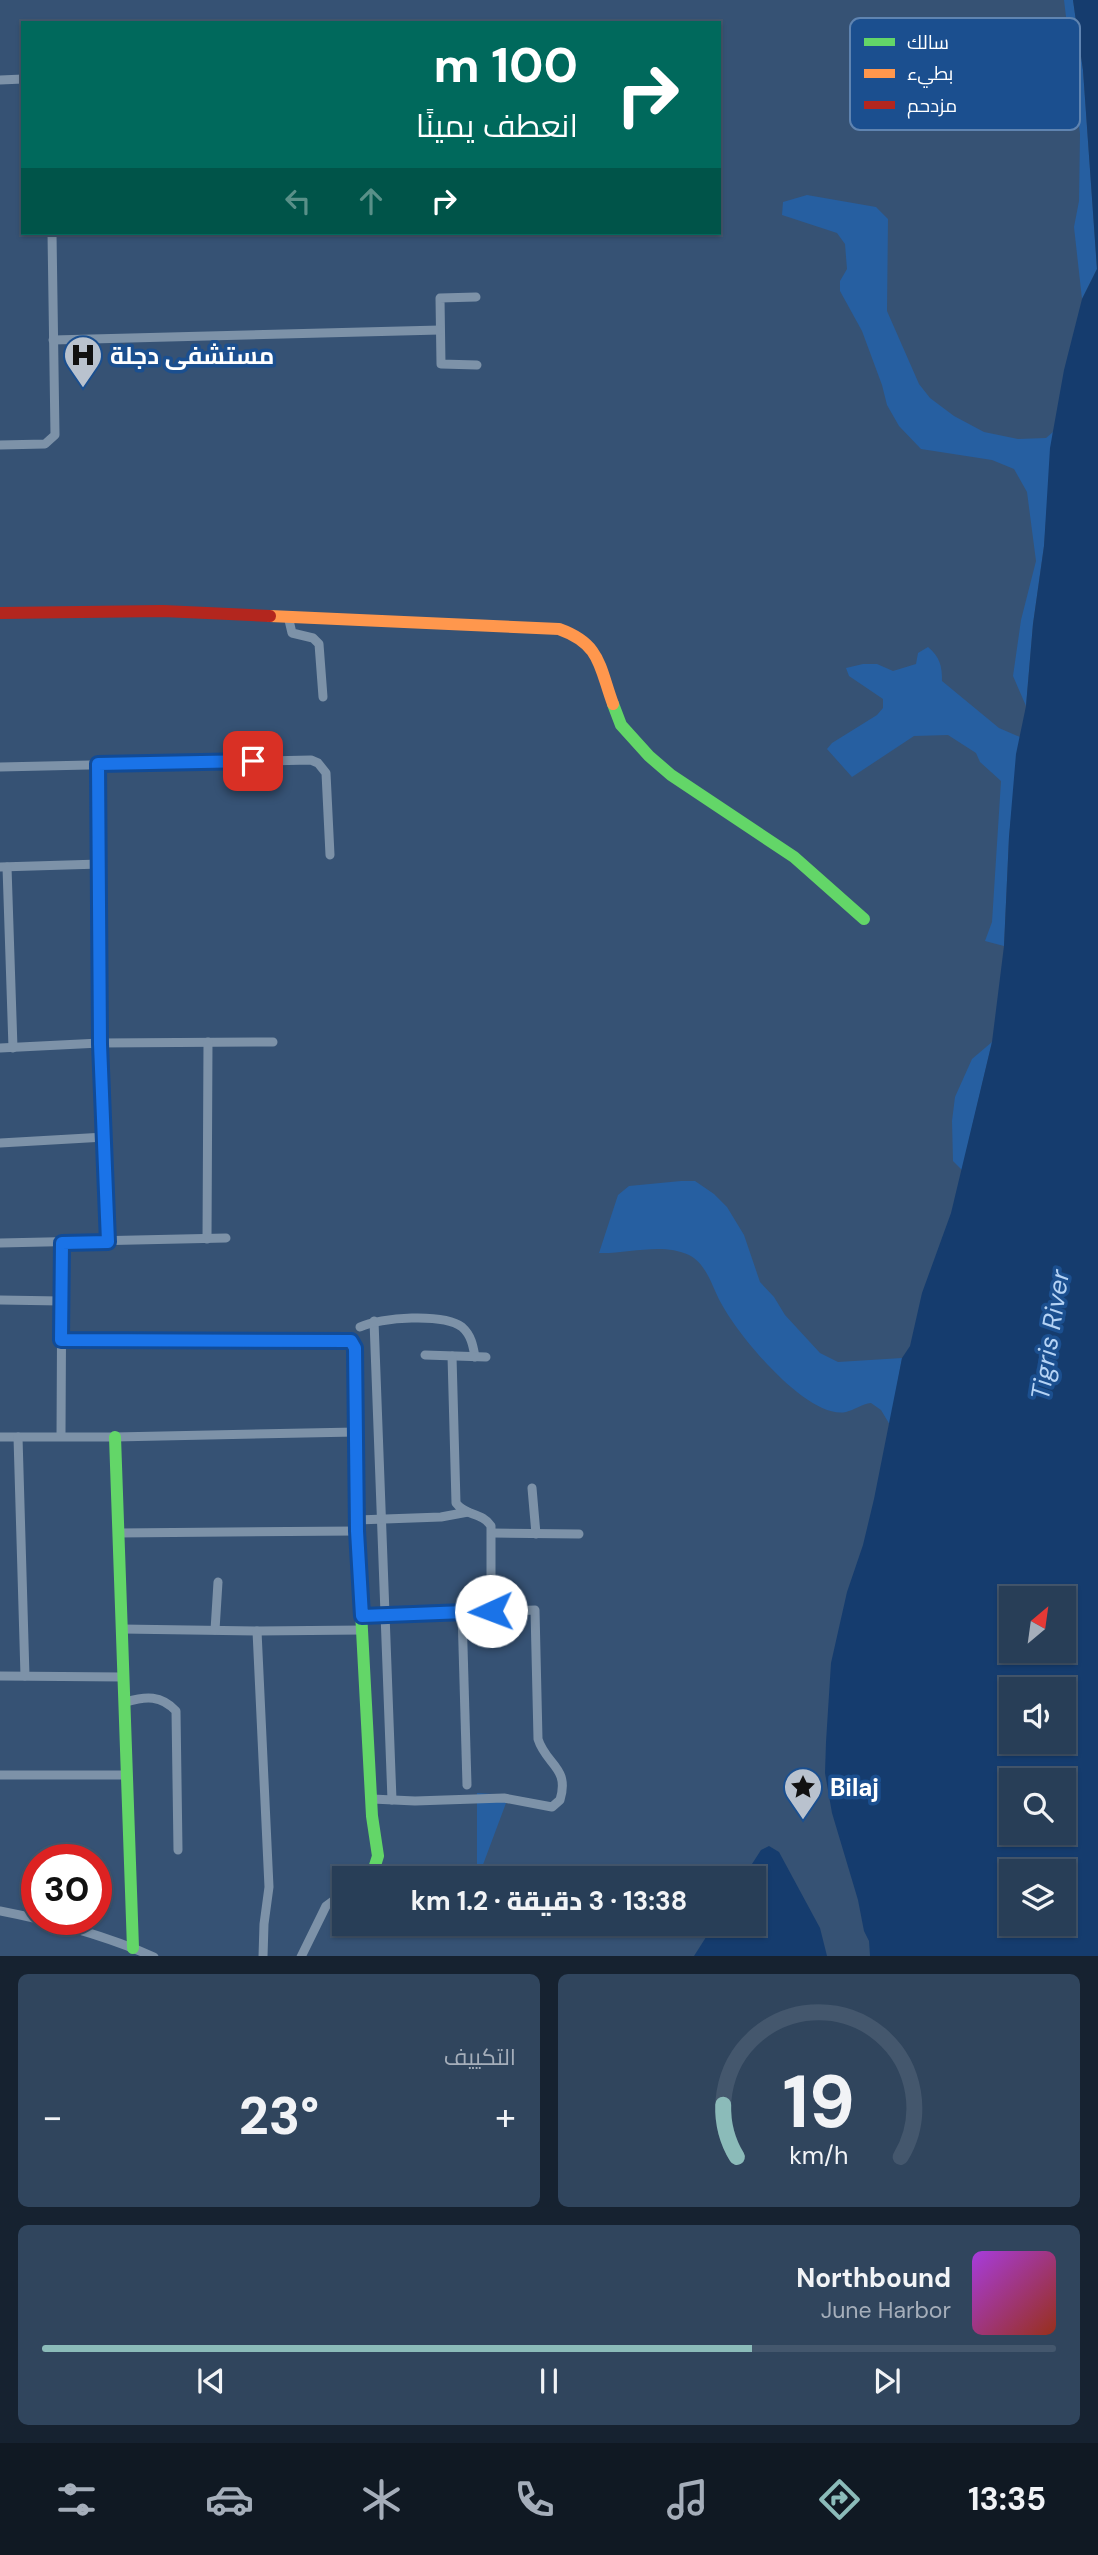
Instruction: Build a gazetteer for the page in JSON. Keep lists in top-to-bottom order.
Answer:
{
  "water": ["Tigris River"],
  "places": {
    "hospital": ["مستشفى دجلة"],
    "place": ["Bilaj"]
  },
  "legend": ["سالك", "بطيء", "مزدحم"],
  "north": "top right",
  "page": {
    "turn": ["100 m", "انعطف يمينًا"],
    "limit": "30",
    "trip": "13:38 · 3 دقيقة · 1.2 km",
    "tile": "التكييف",
    "heat": ["−", "23°", "+"],
    "song": ["Northbound", "June Harbor"],
    "tabs": "13:35",
    "gauge": ["19", "km/h"]
  }
}
